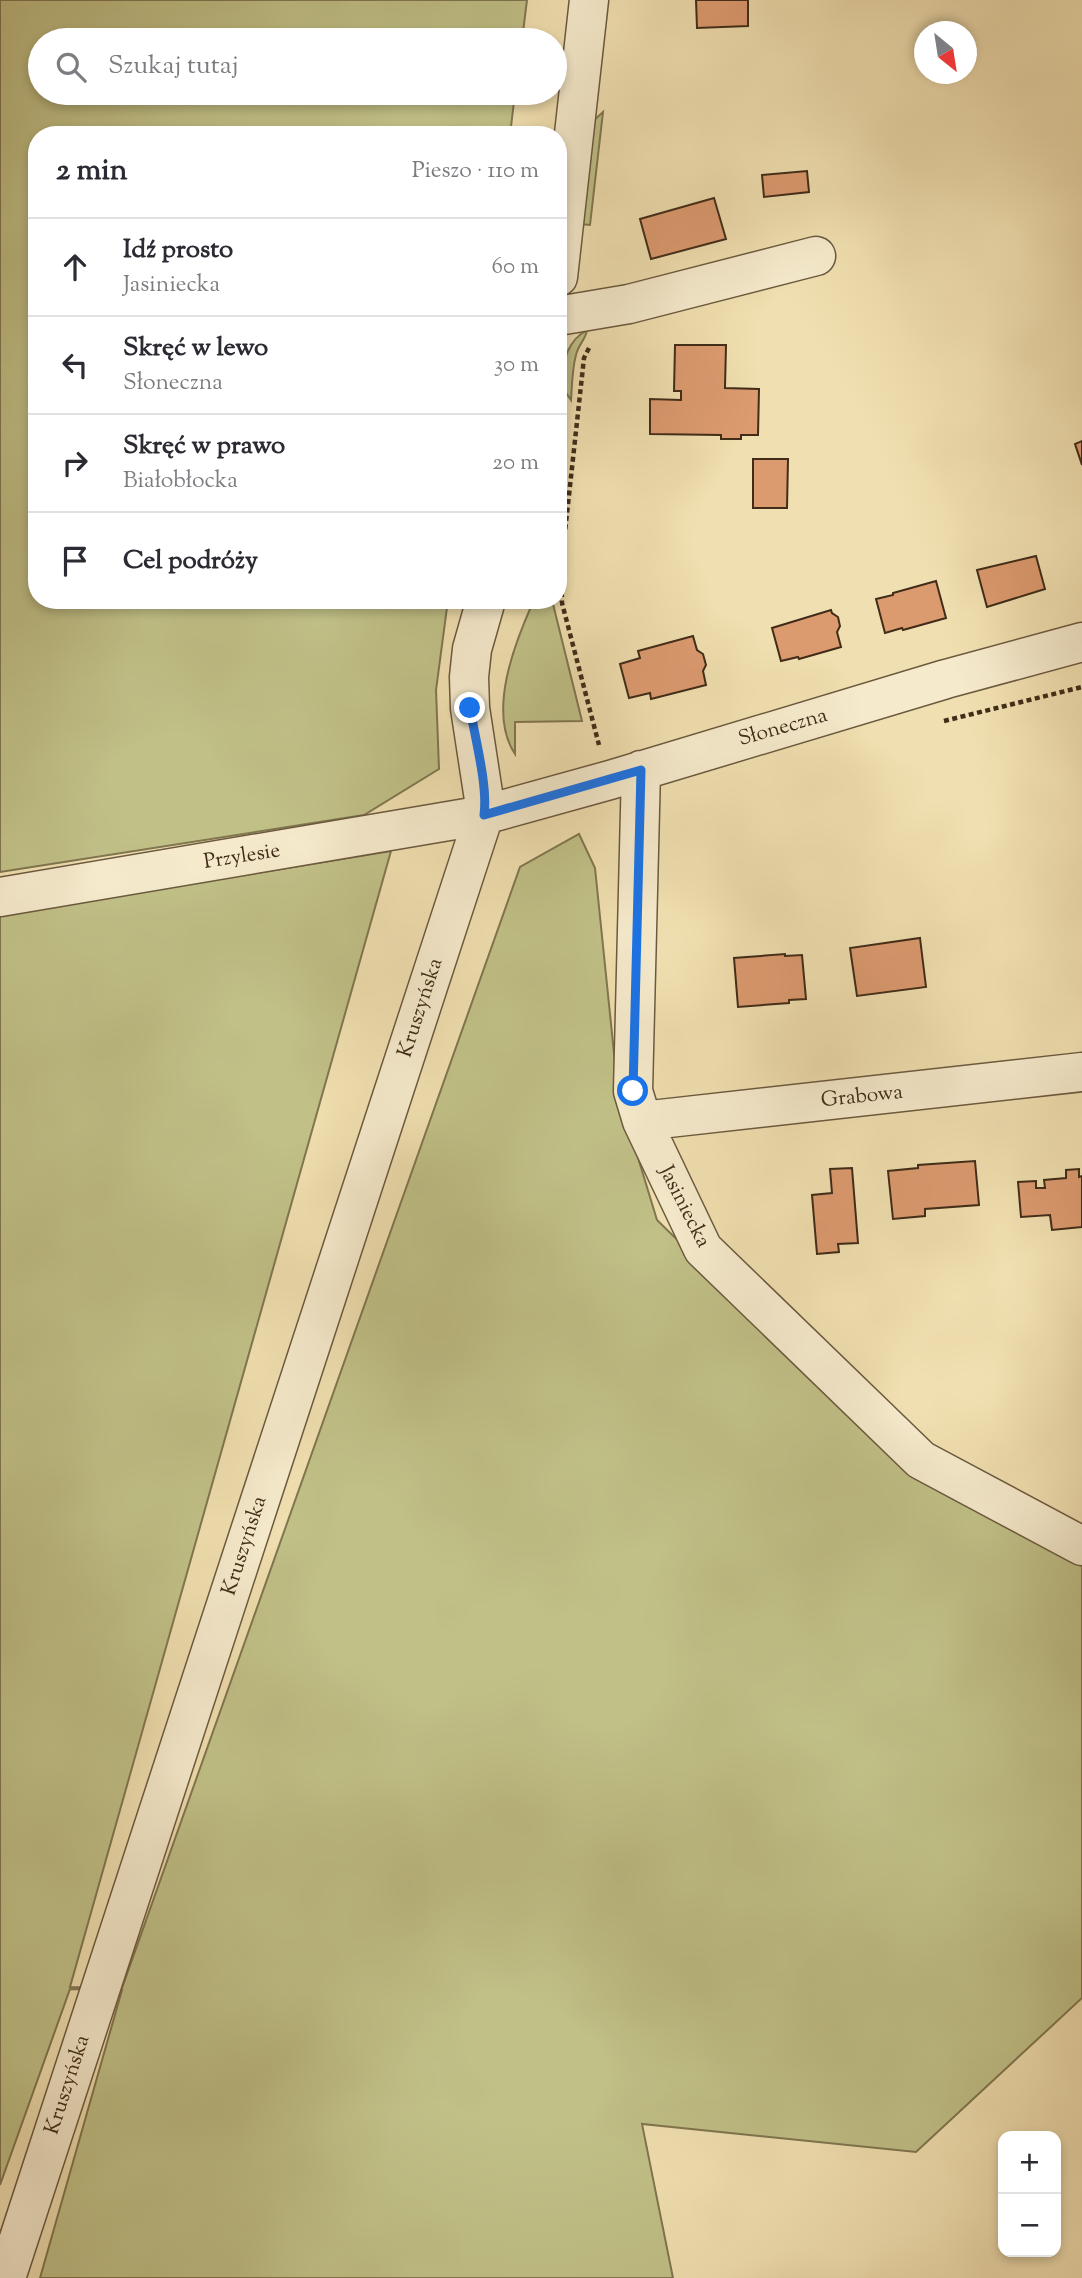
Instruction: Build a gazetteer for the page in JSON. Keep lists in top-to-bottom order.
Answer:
{
  "streets": {
    "street": [
      "Słoneczna",
      "Przylesie",
      "Kruszyńska",
      "Grabowa",
      "Jasiniecka"
    ]
  },
  "crossings": [
    ["Słoneczna", "Przylesie"],
    ["Słoneczna", "Kruszyńska"],
    ["Słoneczna", "Jasiniecka"],
    ["Przylesie", "Kruszyńska"],
    ["Grabowa", "Jasiniecka"]
  ],
  "north": "bottom right",
  "page": {
    "search": "Szukaj tutaj",
    "heading": ["2 min", "Pieszo · 110 m"],
    "list": [
      ["Idź prosto", "Jasiniecka", "60 m"],
      ["Skręć w lewo", "Słoneczna", "30 m"],
      ["Skręć w prawo", "Białobłocka", "20 m"],
      "Cel podróży"
    ],
    "map_buttons": ["+", "−"]
  }
}
